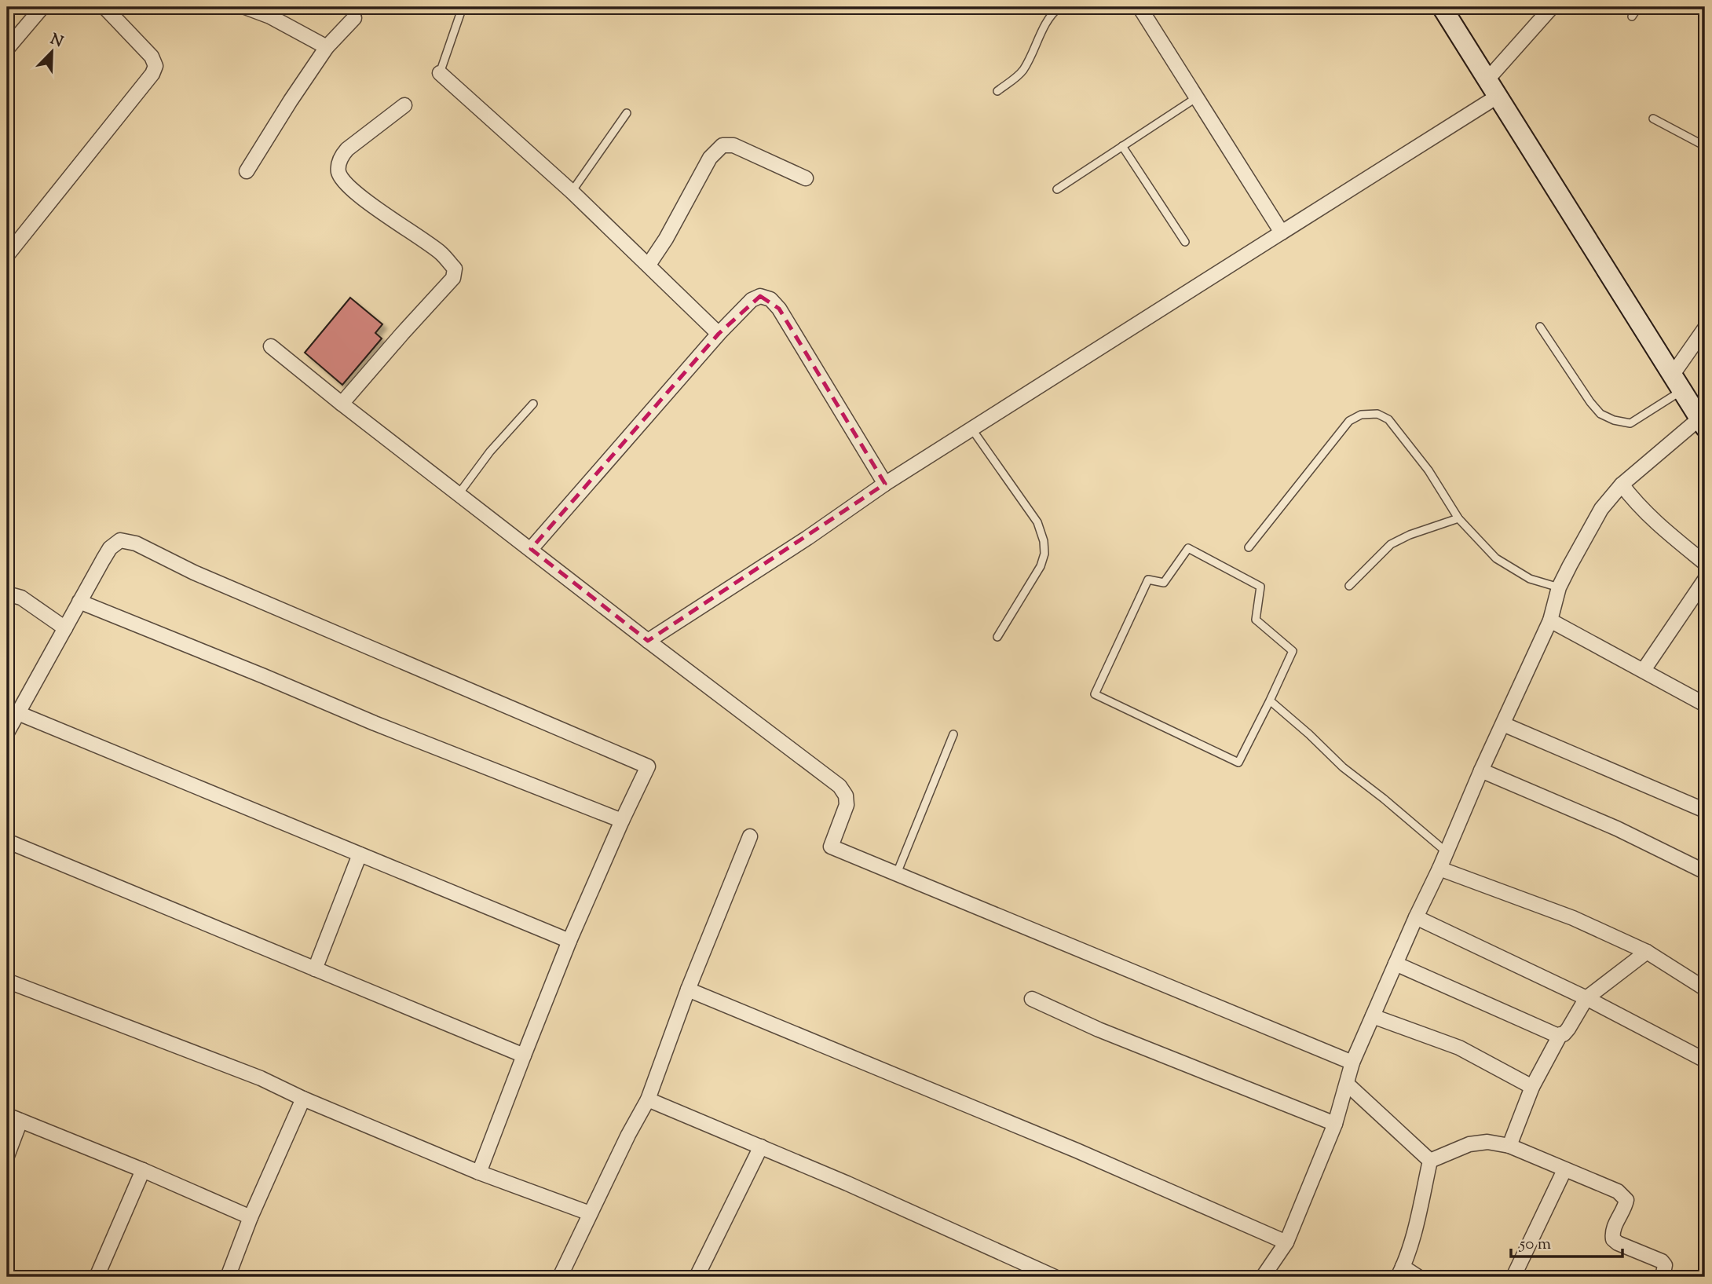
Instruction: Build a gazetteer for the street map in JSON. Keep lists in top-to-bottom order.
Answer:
{
  "scale_bar": "50 m",
  "north": "top right"
}
